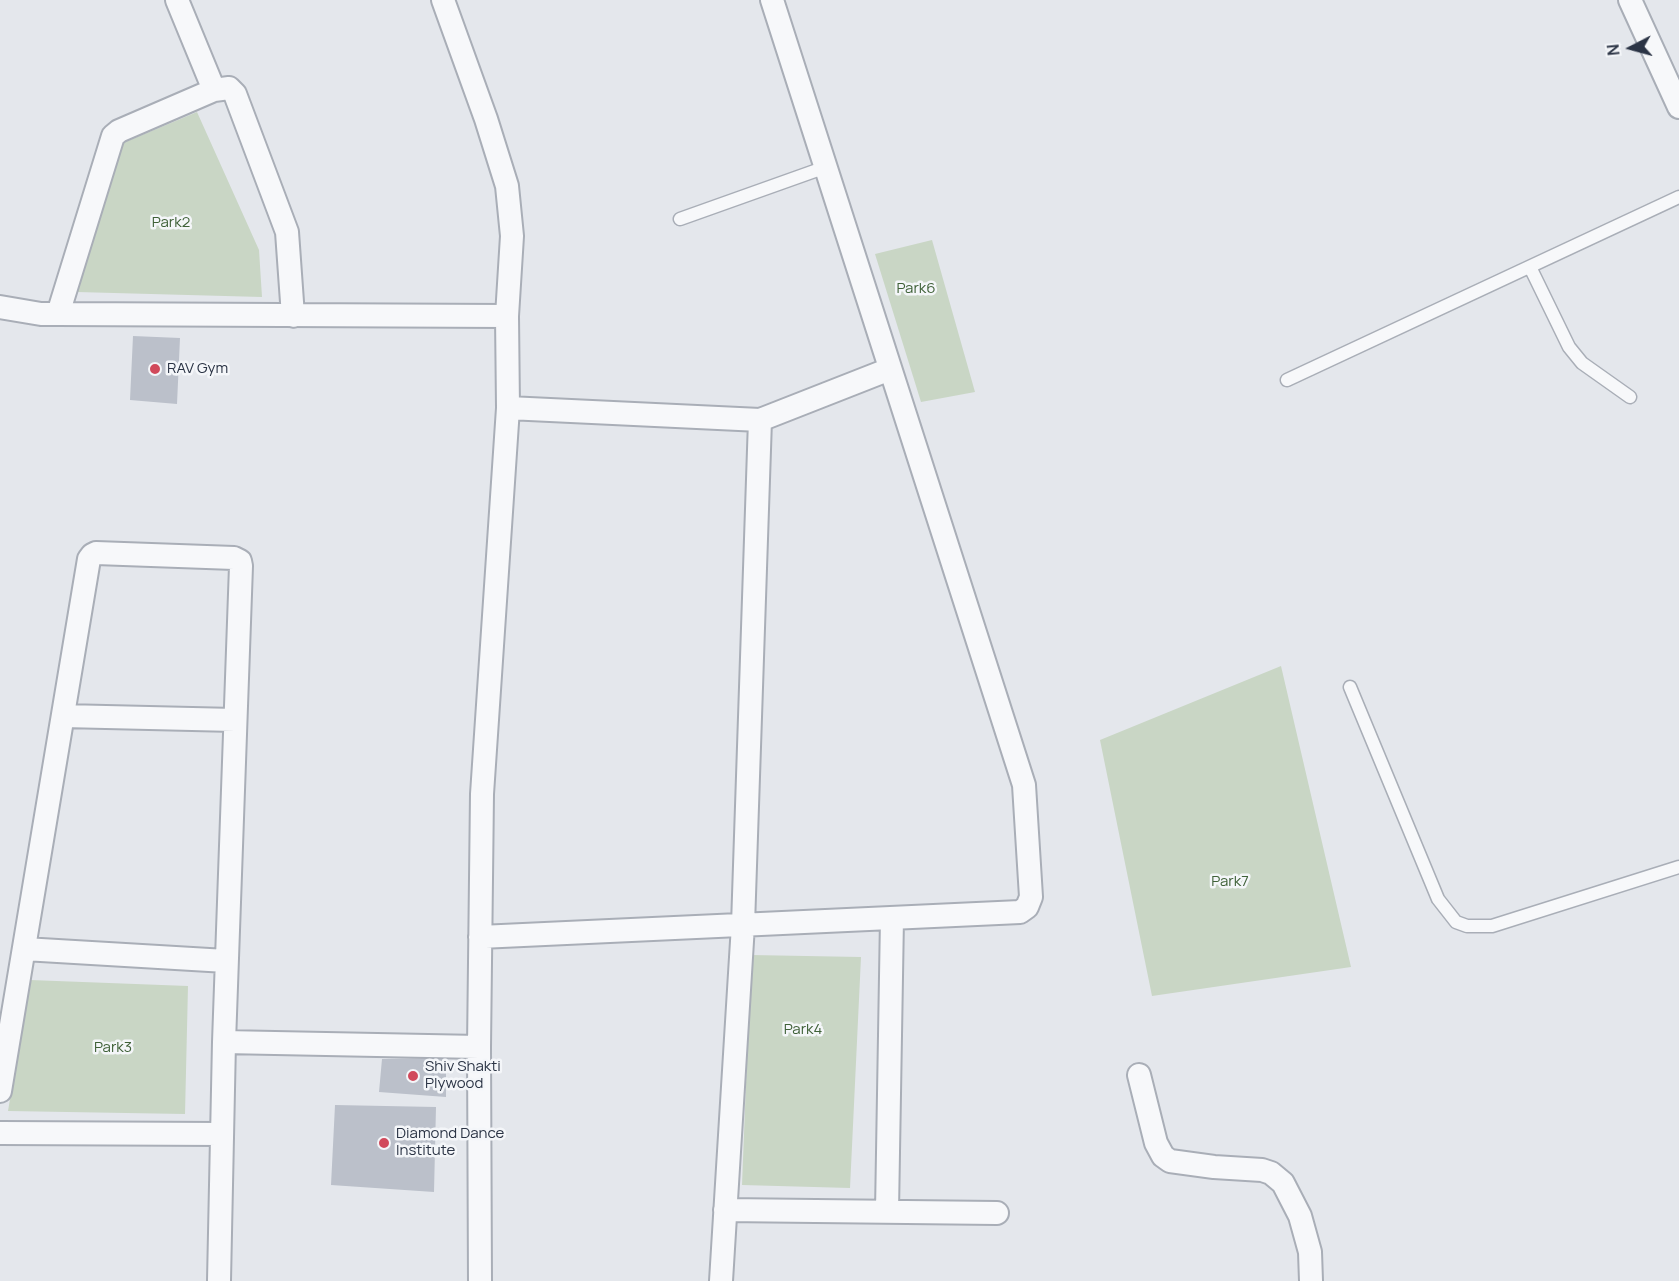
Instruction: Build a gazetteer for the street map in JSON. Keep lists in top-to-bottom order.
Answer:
{
  "parks": [
    "Park2",
    "Park6",
    "Park7",
    "Park4",
    "Park3"
  ],
  "places": ["RAV Gym", "Shiv Shakti Plywood", "Diamond Dance Institute"],
  "north": "left"
}
